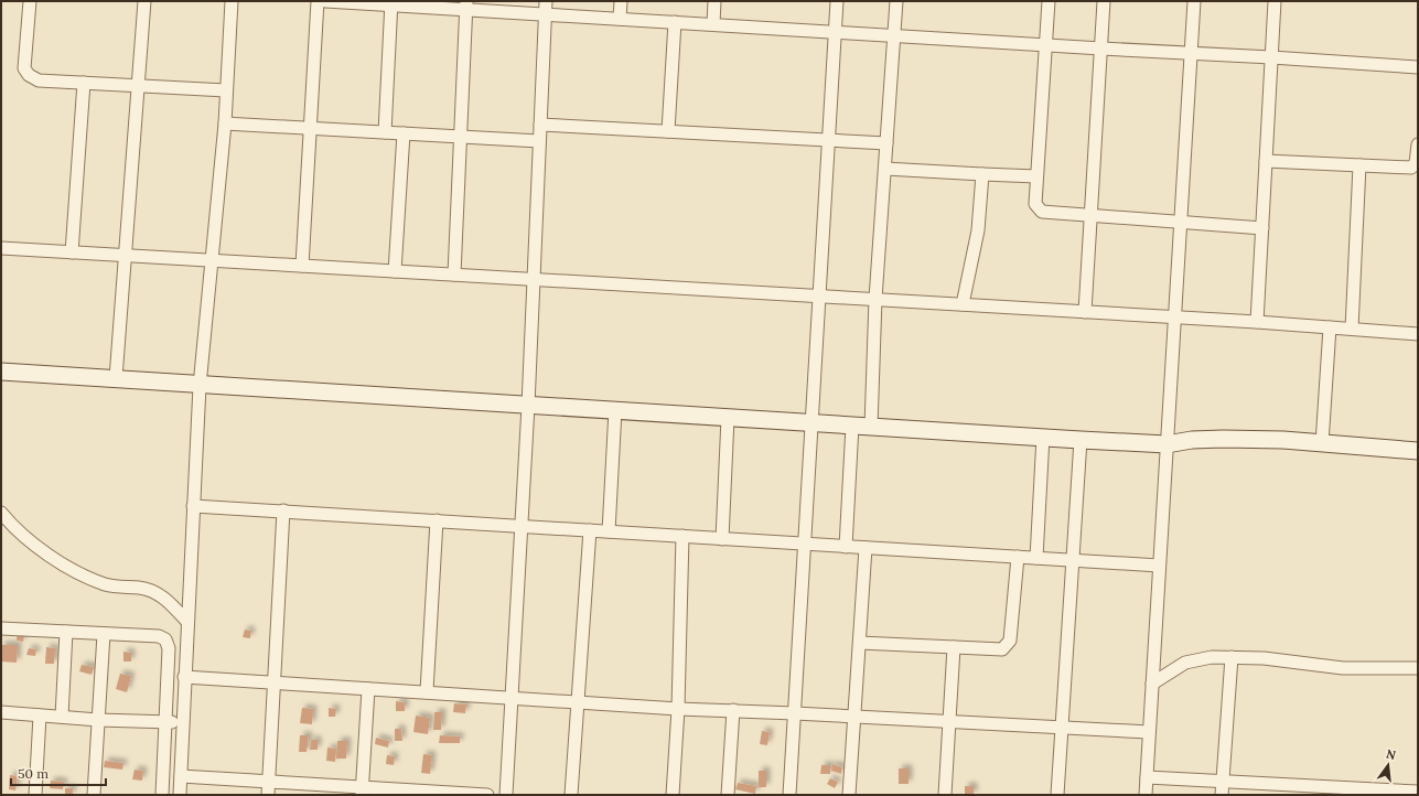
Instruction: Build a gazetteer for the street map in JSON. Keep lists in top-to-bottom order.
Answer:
{
  "scale_bar": "50 m",
  "north": "top"
}
